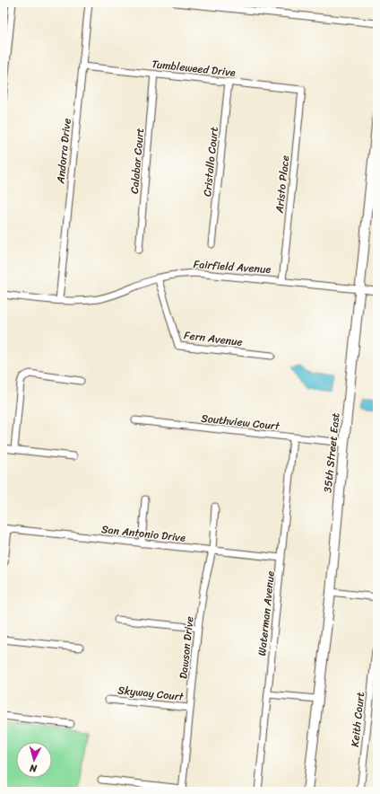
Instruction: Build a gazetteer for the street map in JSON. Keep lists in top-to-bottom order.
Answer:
{
  "streets": {
    "street": [
      "Tumbleweed Drive",
      "Andorra Drive",
      "Calabar Court",
      "Cristallo Court",
      "Aristo Place",
      "Fairfield Avenue",
      "Fern Avenue",
      "Southview Court",
      "35th Street East",
      "San Antonio Drive",
      "Waterman Avenue",
      "Dawson Drive",
      "Skyway Court",
      "Keith Court"
    ]
  },
  "crossings": [
    ["Tumbleweed Drive", "Andorra Drive"],
    ["Tumbleweed Drive", "Calabar Court"],
    ["Tumbleweed Drive", "Cristallo Court"],
    ["Tumbleweed Drive", "Aristo Place"],
    ["Andorra Drive", "Fairfield Avenue"],
    ["Aristo Place", "Fairfield Avenue"],
    ["Fairfield Avenue", "Fern Avenue"],
    ["Fairfield Avenue", "35th Street East"],
    ["Southview Court", "35th Street East"],
    ["Southview Court", "Waterman Avenue"],
    ["San Antonio Drive", "Waterman Avenue"],
    ["San Antonio Drive", "Dawson Drive"],
    ["Dawson Drive", "Skyway Court"]
  ],
  "north": "bottom"
}
